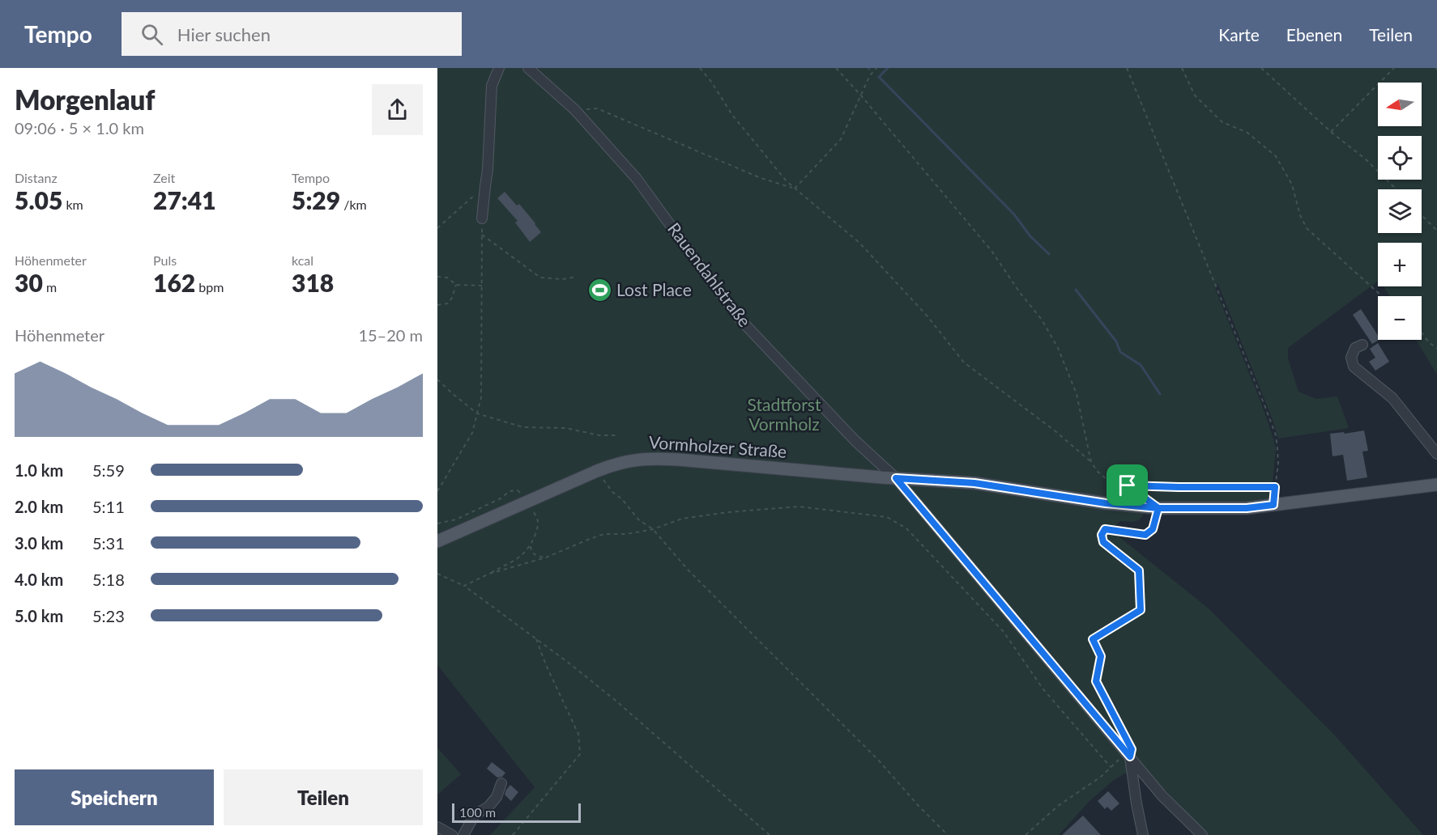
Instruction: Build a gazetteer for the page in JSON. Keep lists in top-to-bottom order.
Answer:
{
  "streets": {
    "main road": ["Vormholzer Straße"],
    "street": ["Rauendahlstraße"]
  },
  "crossings": [
    ["Rauendahlstraße", "Vormholzer Straße"]
  ],
  "parks": ["Stadtforst Vormholz"],
  "places": {
    "sports": ["Lost Place"]
  },
  "scale_bar": "100 m",
  "north": "left",
  "page": {
    "header": "Tempo",
    "search": "Hier suchen",
    "nav": ["Karte", "Ebenen", "Teilen"],
    "heading": ["Morgenlauf", "09:06 · 5 × 1.0 km"],
    "map_buttons": ["+", "−"],
    "stats": [
      ["Distanz", "5.05 km"],
      ["Zeit", "27:41"],
      ["Tempo", "5:29 /km"],
      ["Höhenmeter", "30 m"],
      ["Puls", "162 bpm"],
      ["kcal", "318"]
    ],
    "chart": ["Höhenmeter", "15–20 m"],
    "list": [
      {
        "name": "1.0 km",
        "note": "5:59"
      },
      {
        "name": "2.0 km",
        "note": "5:11"
      },
      {
        "name": "3.0 km",
        "note": "5:31"
      },
      {
        "name": "4.0 km",
        "note": "5:18"
      },
      {
        "name": "5.0 km",
        "note": "5:23"
      }
    ],
    "buttons": ["Speichern", "Teilen"],
    "scale": "100 m"
  }
}
